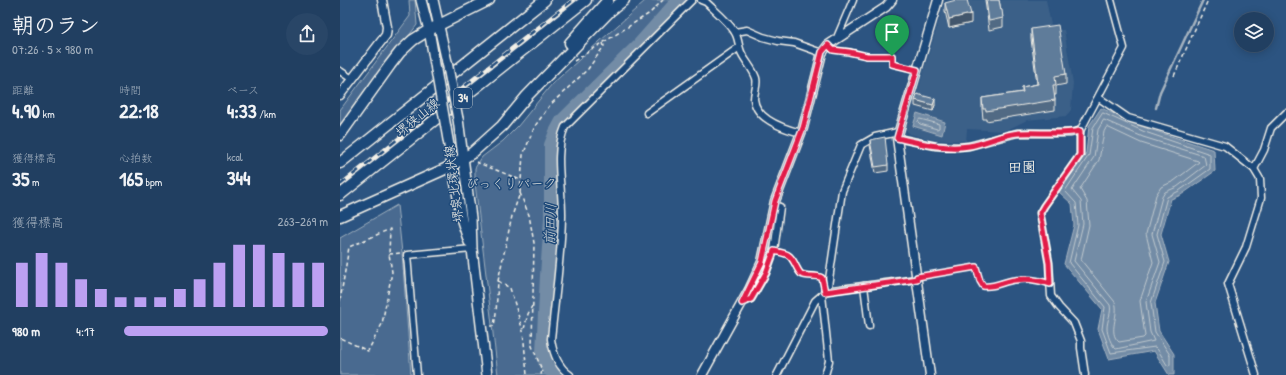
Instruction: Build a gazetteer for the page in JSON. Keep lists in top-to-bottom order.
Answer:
{
  "streets": {
    "main road": ["34", "堺狭山線", "堺泉北環状線"]
  },
  "districts": ["田園"],
  "water": ["前田川"],
  "parks": ["びっくりパーク"],
  "page": {
    "heading": ["朝のラン", "07:26 · 5 × 980 m"],
    "stats": [
      ["距離", "4.90 km"],
      ["時間", "22:18"],
      ["ペース", "4:33 /km"],
      ["獲得標高", "35 m"],
      ["心拍数", "165 bpm"],
      ["kcal", "344"]
    ],
    "chart": ["獲得標高", "263–269 m"],
    "list": [
      {
        "name": "980 m",
        "note": "4:17"
      }
    ]
  }
}
